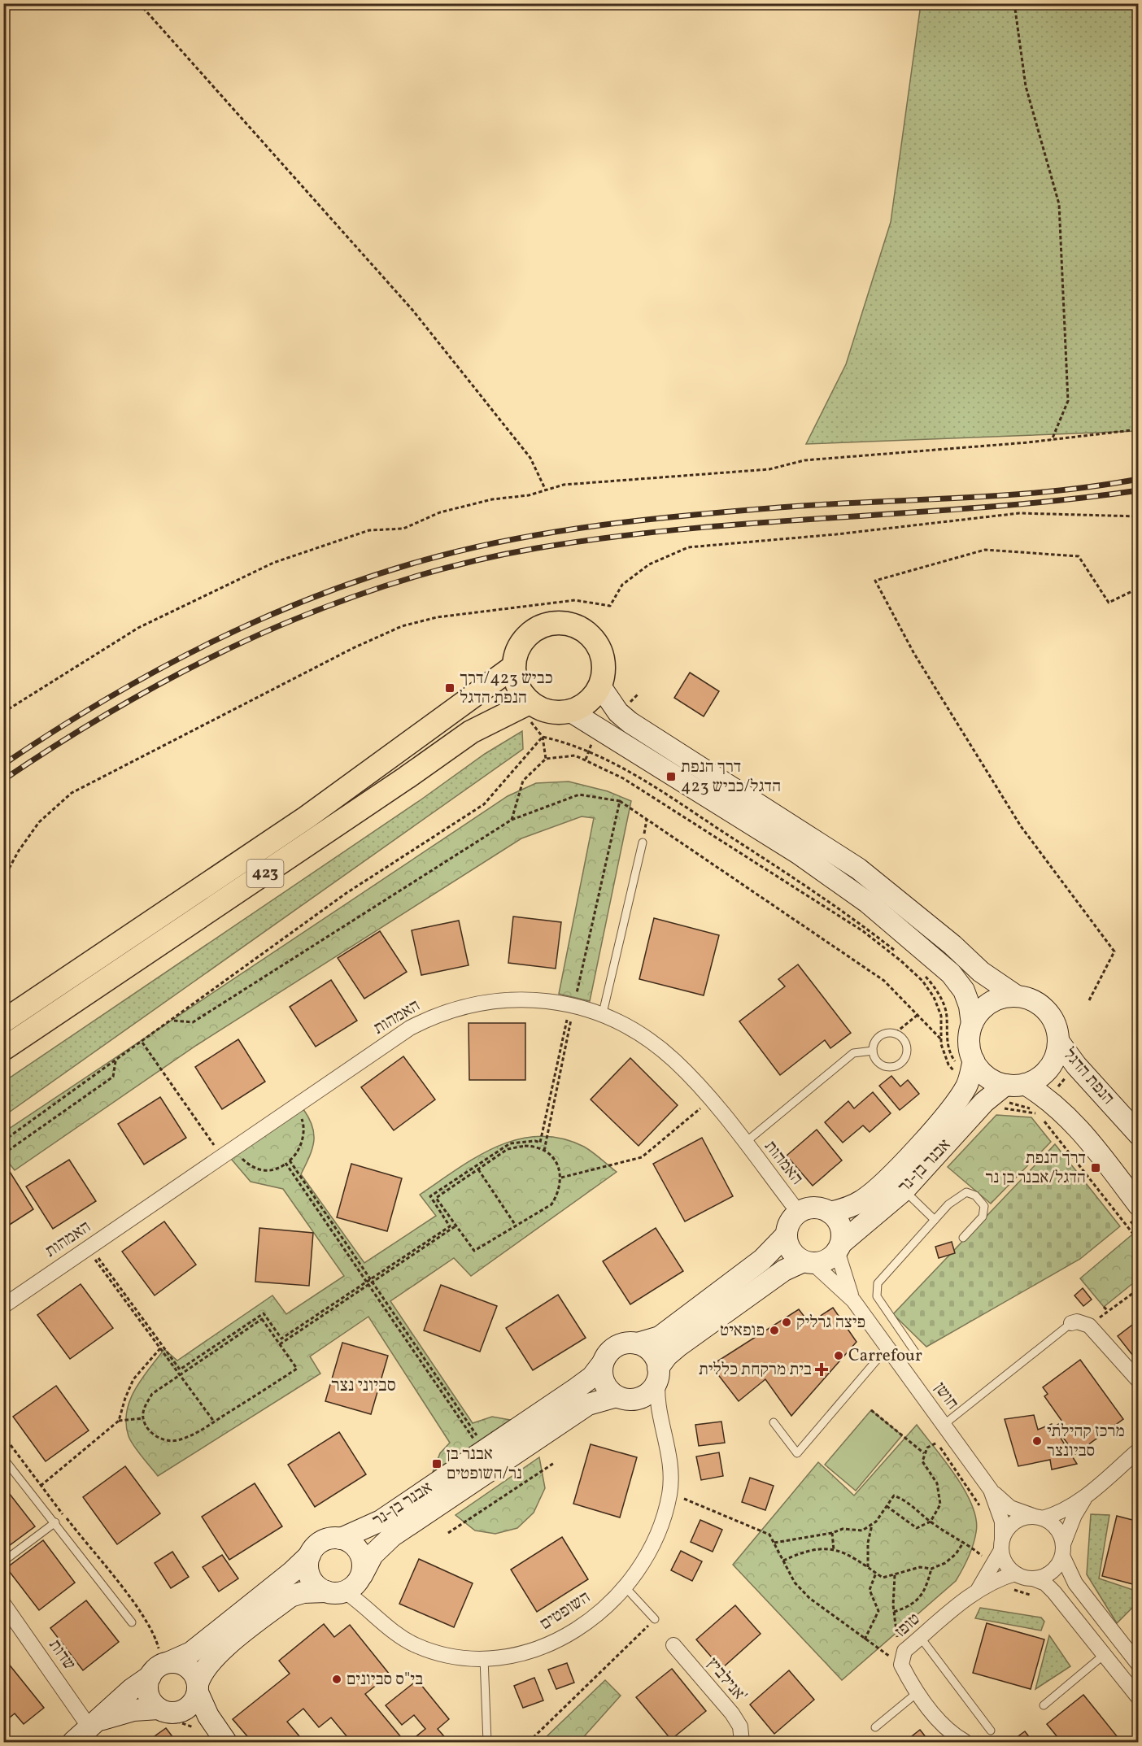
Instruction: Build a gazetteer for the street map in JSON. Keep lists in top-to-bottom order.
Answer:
{
  "streets": {
    "main road": ["423"],
    "street": [
      "האמהות",
      "הנפת הדגל",
      "אבנר בן-נר",
      "חושן",
      "השופטים",
      "טופז",
      "שדות",
      "אנילביץ'"
    ]
  },
  "crossings": [
    ["האמהות", "אבנר בן-נר"],
    ["האמהות", "חושן"],
    ["הנפת הדגל", "אבנר בן-נר"],
    ["אבנר בן-נר", "חושן"],
    ["אבנר בן-נר", "השופטים"],
    ["חושן", "טופז"]
  ],
  "districts": ["סביוני נצר"],
  "places": {
    "transit": [
      "כביש 423/דרך הנפת הדגל",
      "דרך הנפת הדגל/כביש 423",
      "דרך הנפת הדגל/אבנר בן נר",
      "אבנר בן נר/השופטים"
    ],
    "other": [
      "פיצה גרליק",
      "פופאיט",
      "Carrefour",
      "מרכז קהילתי סביונצר",
      "בי\"ס סביונים"
    ],
    "health": ["בית מרקחת כללית"]
  }
}
